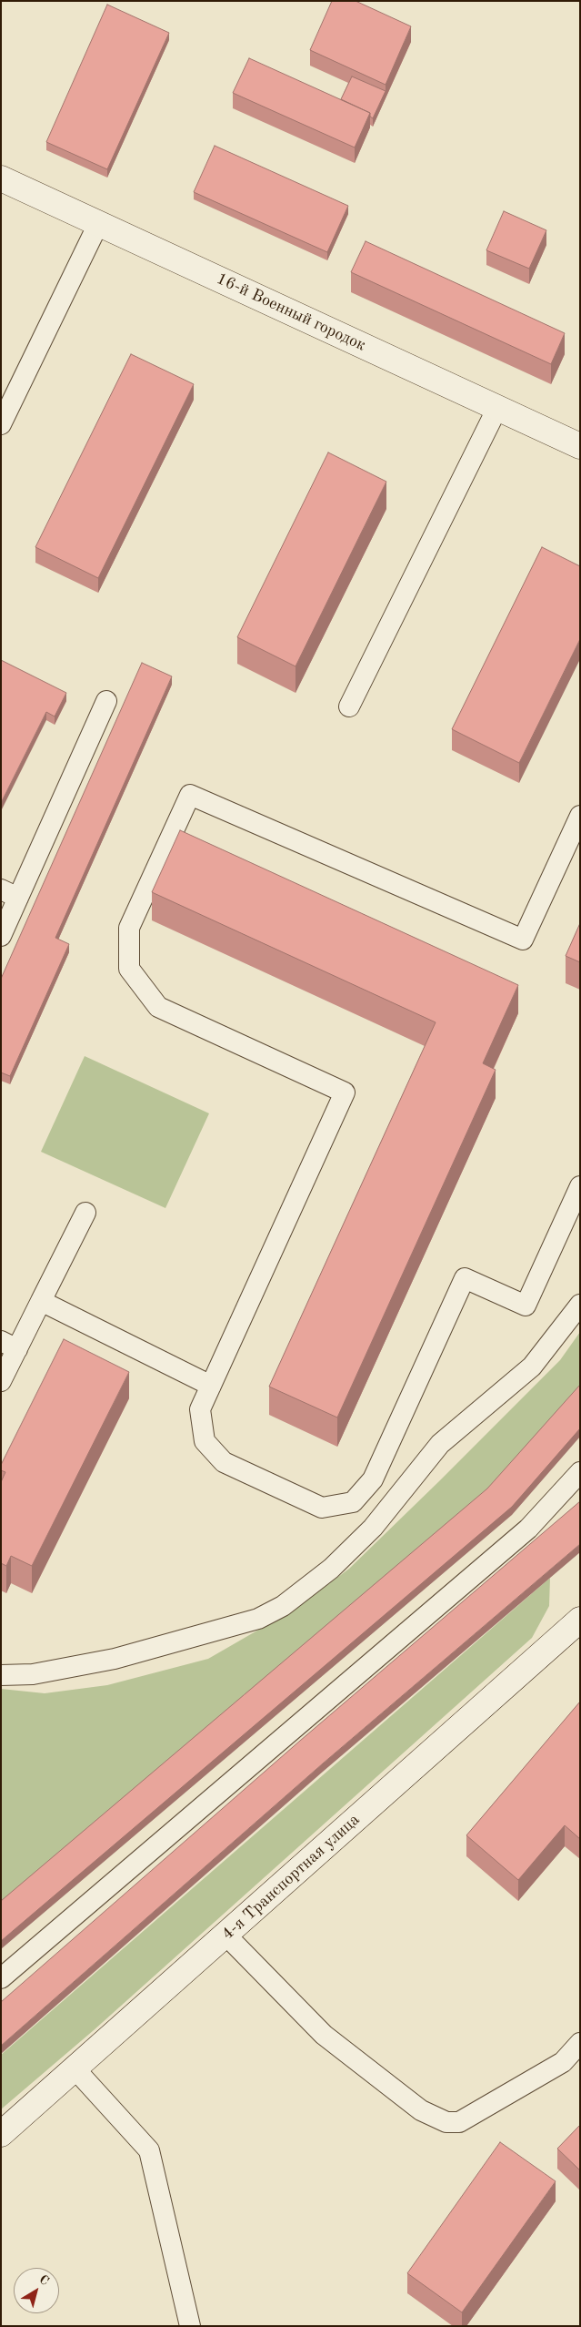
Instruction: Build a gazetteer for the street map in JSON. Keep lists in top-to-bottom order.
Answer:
{
  "streets": {
    "main road": ["16-й Военный городок", "4-я Транспортная улица"]
  },
  "north": "top right"
}
